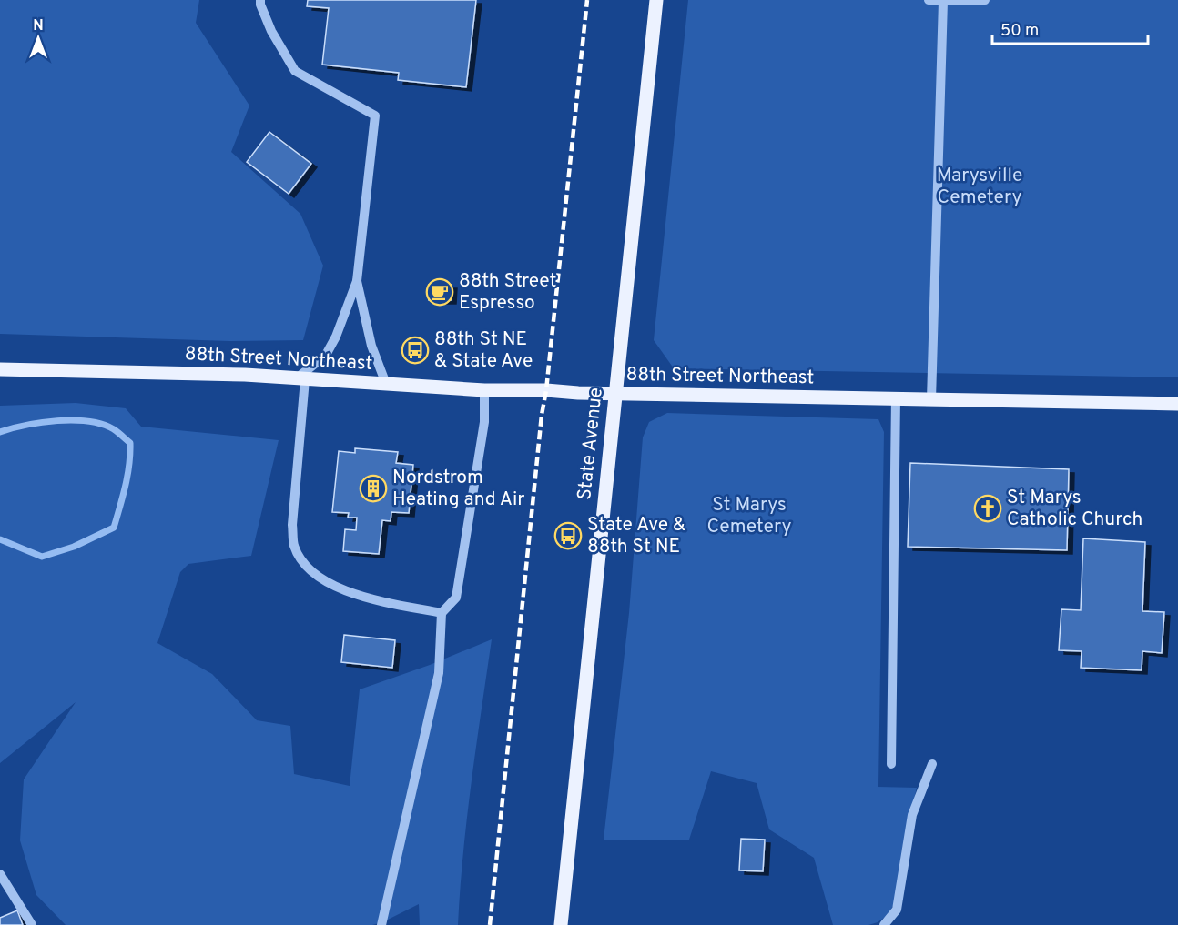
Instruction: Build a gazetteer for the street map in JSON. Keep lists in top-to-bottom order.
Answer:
{
  "streets": {
    "main road": ["88th Street Northeast", "State Avenue"]
  },
  "crossings": [
    ["88th Street Northeast", "State Avenue"]
  ],
  "parks": ["Marysville Cemetery", "St Marys Cemetery"],
  "places": {
    "cafe": ["88th Street Espresso"],
    "bus stop": ["88th St NE & State Ave", "State Ave & 88th St NE"],
    "building": ["Nordstrom Heating and Air"],
    "church": ["St Marys Catholic Church"]
  },
  "scale_bar": "50 m",
  "north": "top"
}
